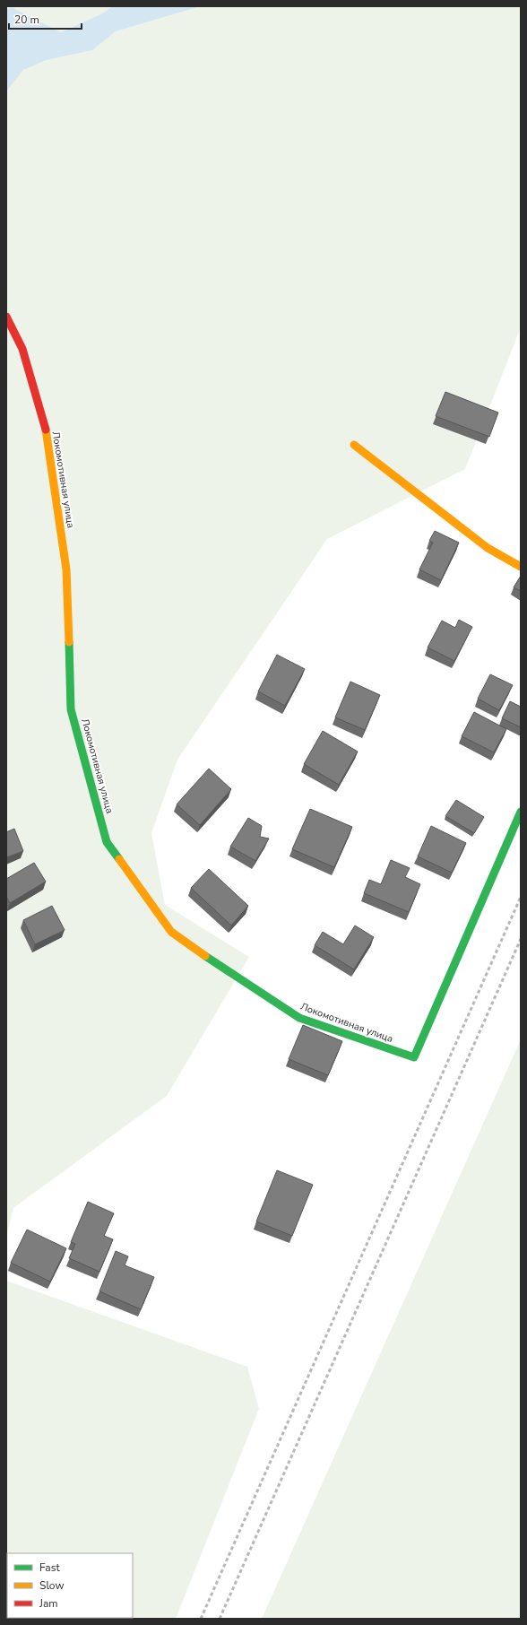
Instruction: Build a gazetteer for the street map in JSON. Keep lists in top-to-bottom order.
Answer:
{
  "streets": {
    "street": ["Локомотивная улица"]
  },
  "legend": ["Fast", "Slow", "Jam"],
  "scale_bar": "20 m"
}
